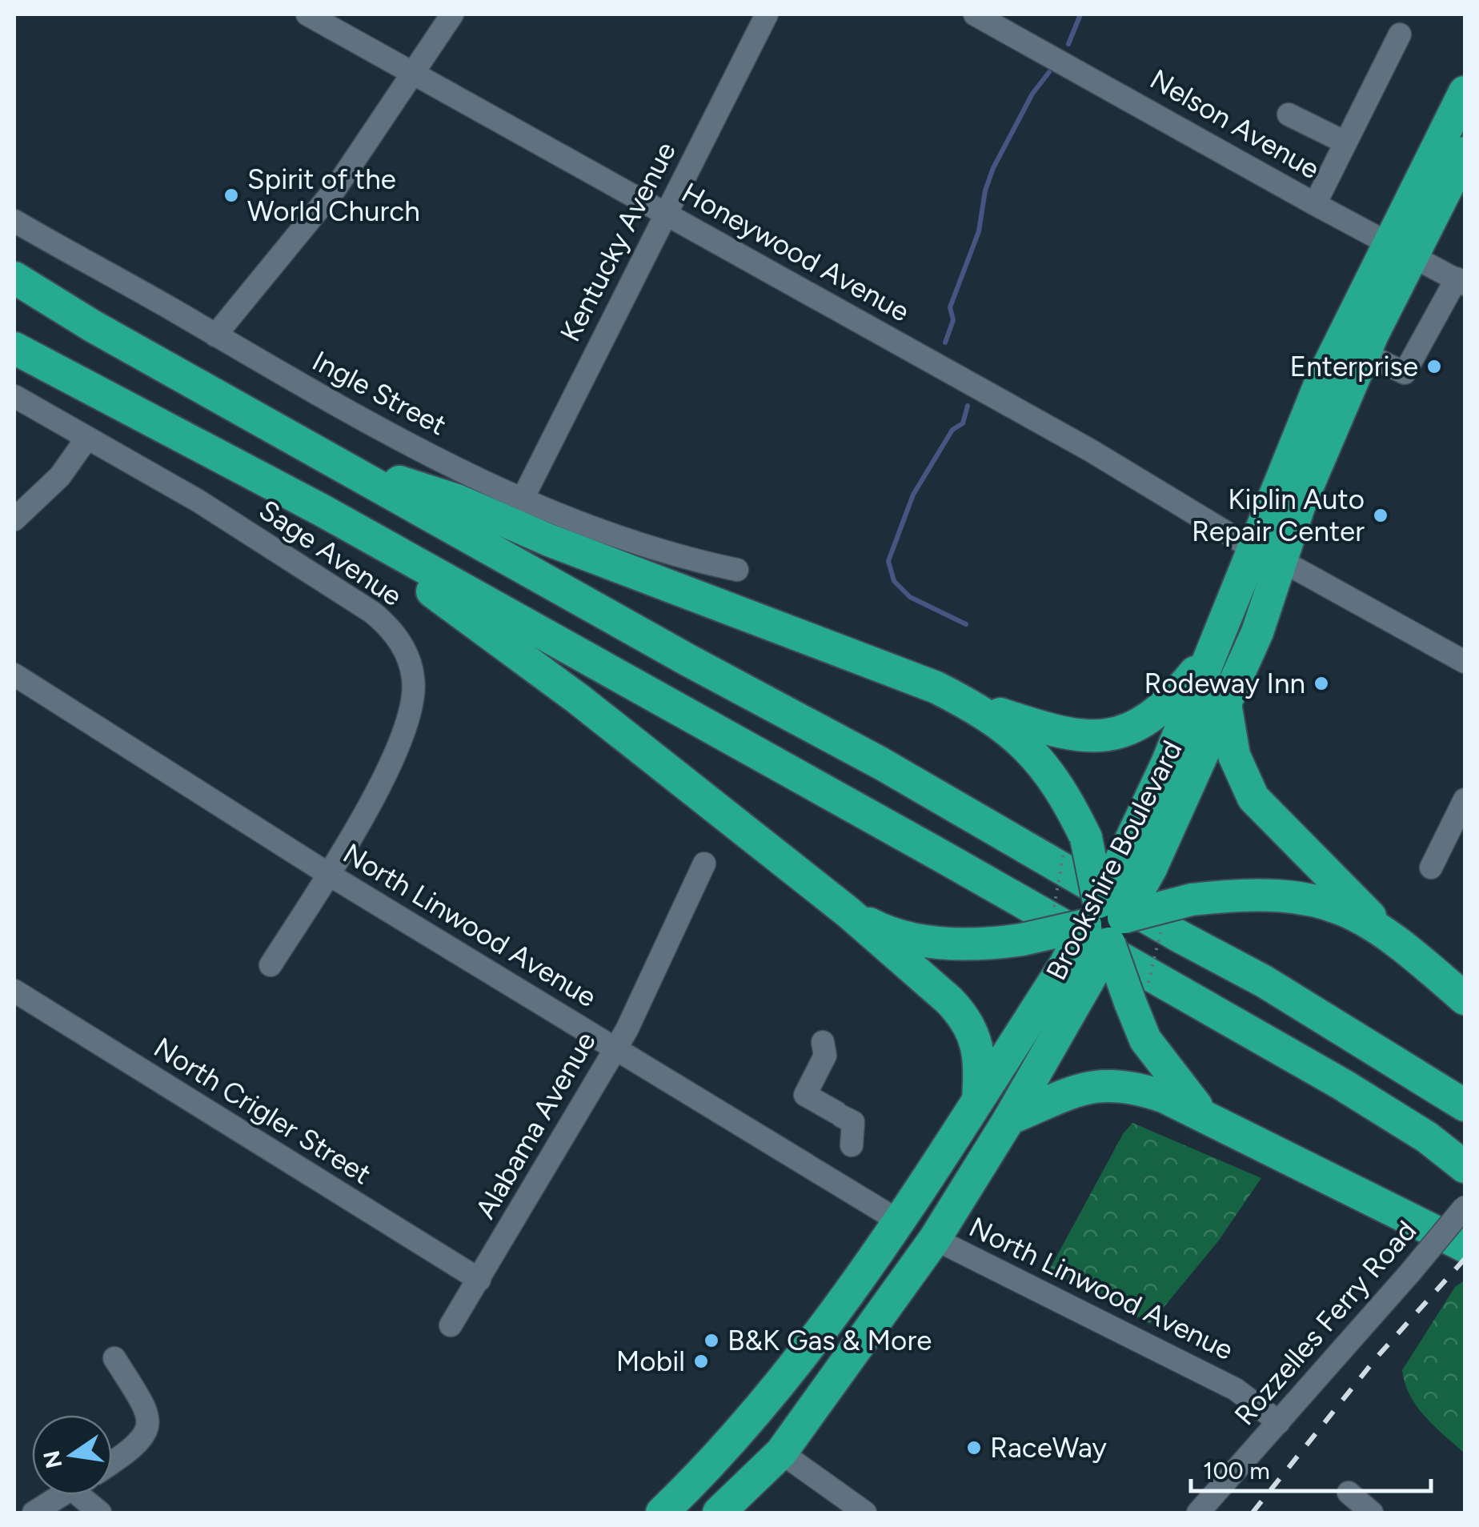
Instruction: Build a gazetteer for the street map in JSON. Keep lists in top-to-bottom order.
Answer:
{
  "streets": {
    "highway": ["Brookshire Boulevard"],
    "street": [
      "Nelson Avenue",
      "Kentucky Avenue",
      "Honeywood Avenue",
      "Ingle Street",
      "Sage Avenue",
      "North Linwood Avenue",
      "North Crigler Street",
      "Alabama Avenue",
      "Rozzelles Ferry Road"
    ]
  },
  "crossings": [
    ["Nelson Avenue", "Brookshire Boulevard"],
    ["Kentucky Avenue", "Honeywood Avenue"],
    ["Kentucky Avenue", "Ingle Street"],
    ["Honeywood Avenue", "Brookshire Boulevard"],
    ["Sage Avenue", "North Linwood Avenue"],
    ["Brookshire Boulevard", "North Linwood Avenue"],
    ["North Linwood Avenue", "Alabama Avenue"],
    ["North Linwood Avenue", "Rozzelles Ferry Road"],
    ["North Crigler Street", "Alabama Avenue"]
  ],
  "places": [
    "Spirit of the World Church",
    "Enterprise",
    "Kiplin Auto Repair Center",
    "Rodeway Inn",
    "B&K Gas & More",
    "Mobil",
    "RaceWay"
  ],
  "scale_bar": "100 m",
  "north": "left"
}
